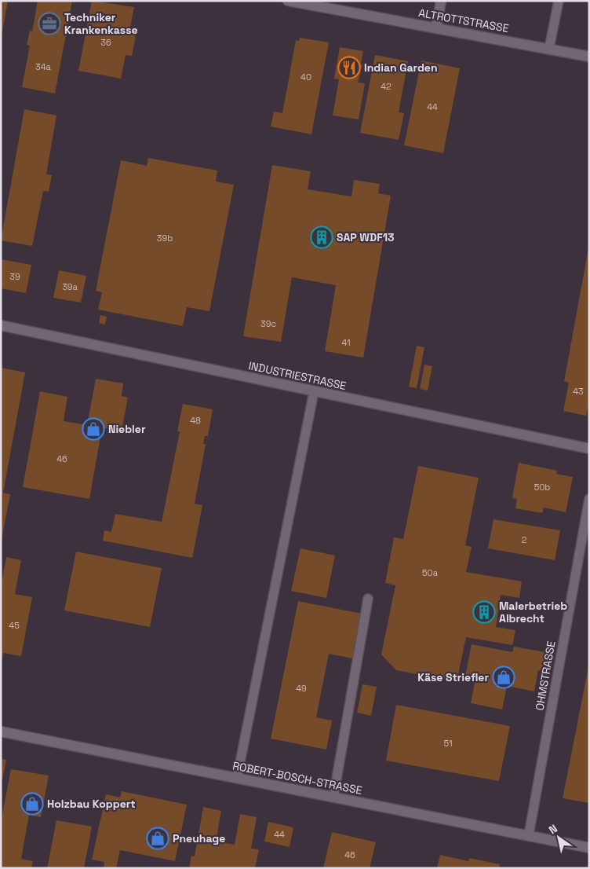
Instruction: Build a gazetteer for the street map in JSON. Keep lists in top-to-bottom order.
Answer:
{
  "streets": {
    "street": ["ALTROTTSTRASSE", "INDUSTRIESTRASSE", "ROBERT-BOSCH-STRASSE"],
    "lane": ["OHMSTRASSE"]
  },
  "crossings": [
    ["OHMSTRASSE", "ROBERT-BOSCH-STRASSE"]
  ],
  "places": {
    "office": ["Techniker Krankenkasse"],
    "restaurant": ["Indian Garden"],
    "building": ["SAP WDF13", "Malerbetrieb Albrecht"],
    "shop": [
      "Niebler",
      "Käse Striefler",
      "Holzbau Koppert",
      "Pneuhage"
    ]
  },
  "house_numbers": [
    "36",
    "34a",
    "40",
    "42",
    "44",
    "39b",
    "39",
    "39a",
    "39c",
    "41",
    "43",
    "48",
    "46",
    "50b",
    "2",
    "50a",
    "45",
    "49",
    "51",
    "44",
    "46"
  ],
  "north": "top left"
}
